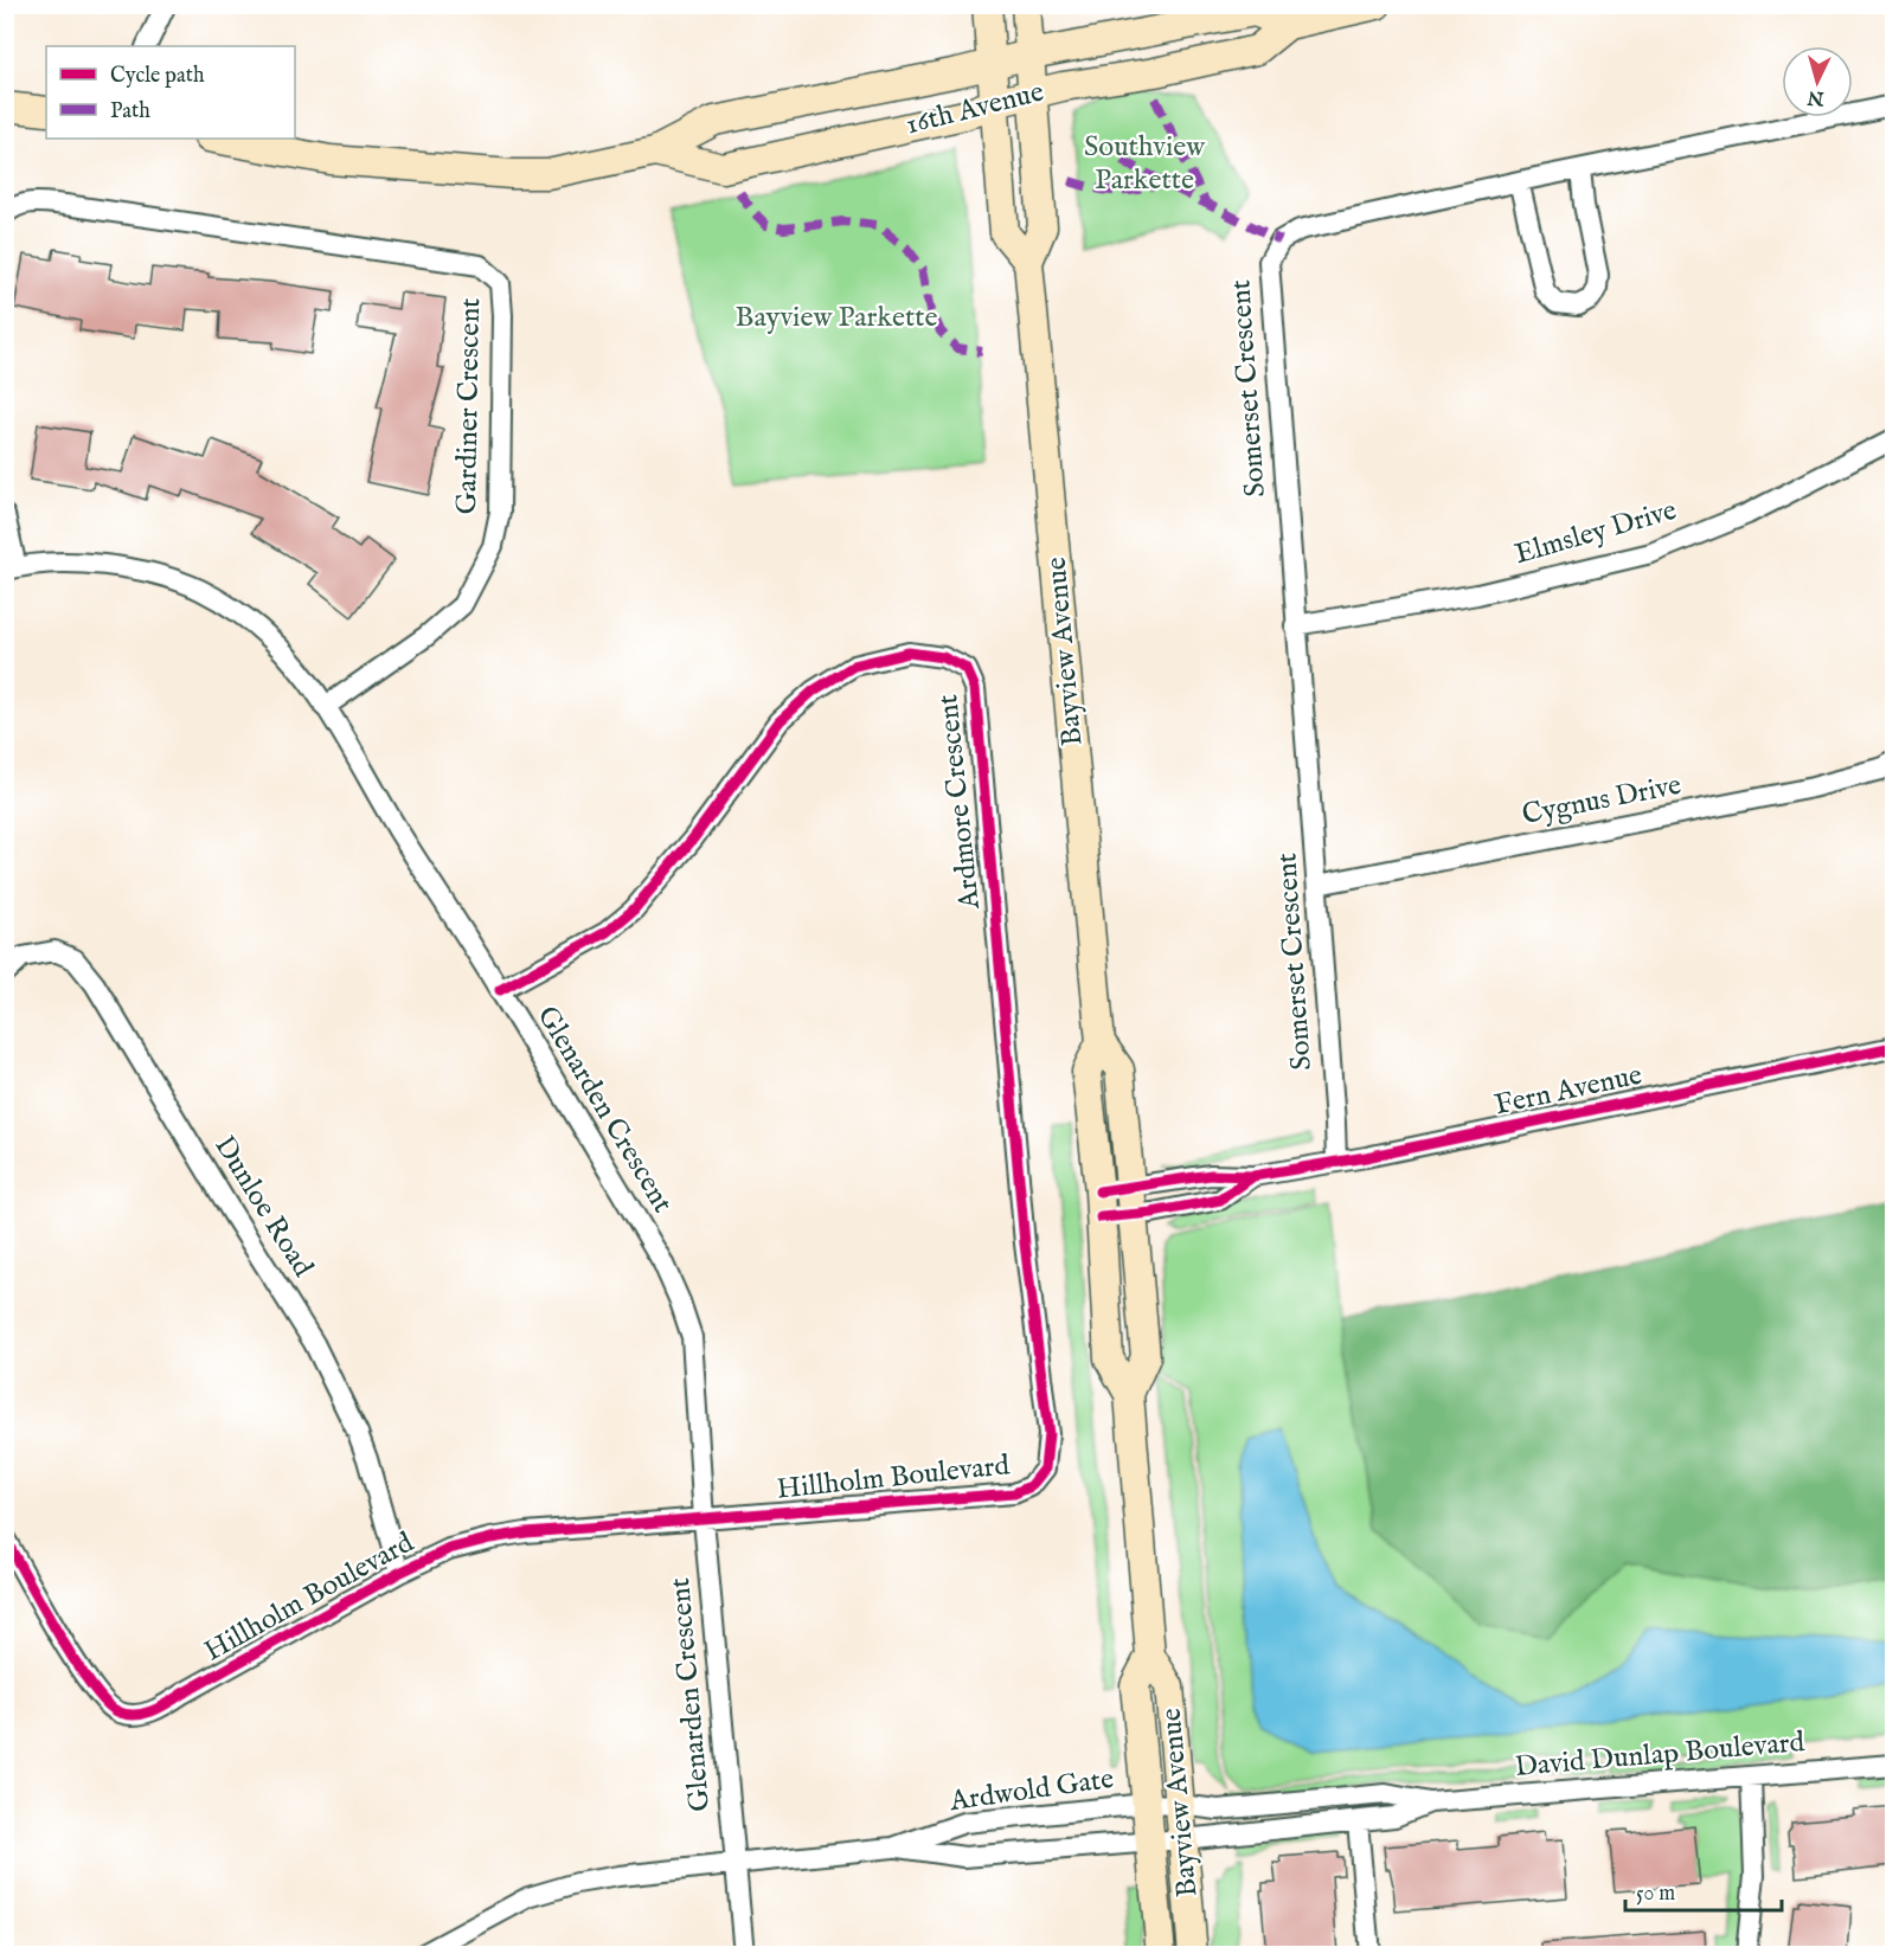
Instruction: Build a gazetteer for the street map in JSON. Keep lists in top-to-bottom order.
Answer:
{
  "streets": {
    "main road": ["16th Avenue", "Bayview Avenue"],
    "street": [
      "Somerset Crescent",
      "Gardiner Crescent",
      "Elmsley Drive",
      "Cygnus Drive",
      "Ardmore Crescent",
      "Fern Avenue",
      "Glenarden Crescent",
      "Dunloe Road",
      "Hillholm Boulevard",
      "David Dunlap Boulevard",
      "Ardwold Gate"
    ]
  },
  "crossings": [
    ["16th Avenue", "Bayview Avenue"],
    ["Somerset Crescent", "Elmsley Drive"],
    ["Somerset Crescent", "Cygnus Drive"],
    ["Somerset Crescent", "Fern Avenue"],
    ["Gardiner Crescent", "Glenarden Crescent"],
    ["Bayview Avenue", "Fern Avenue"],
    ["Bayview Avenue", "David Dunlap Boulevard"],
    ["Bayview Avenue", "Ardwold Gate"],
    ["Ardmore Crescent", "Glenarden Crescent"],
    ["Ardmore Crescent", "Hillholm Boulevard"],
    ["Glenarden Crescent", "Hillholm Boulevard"],
    ["Glenarden Crescent", "Ardwold Gate"],
    ["Dunloe Road", "Hillholm Boulevard"],
    ["David Dunlap Boulevard", "Ardwold Gate"]
  ],
  "parks": ["Southview Parkette", "Bayview Parkette"],
  "legend": ["Cycle path", "Path"],
  "scale_bar": "50 m",
  "north": "bottom"
}
